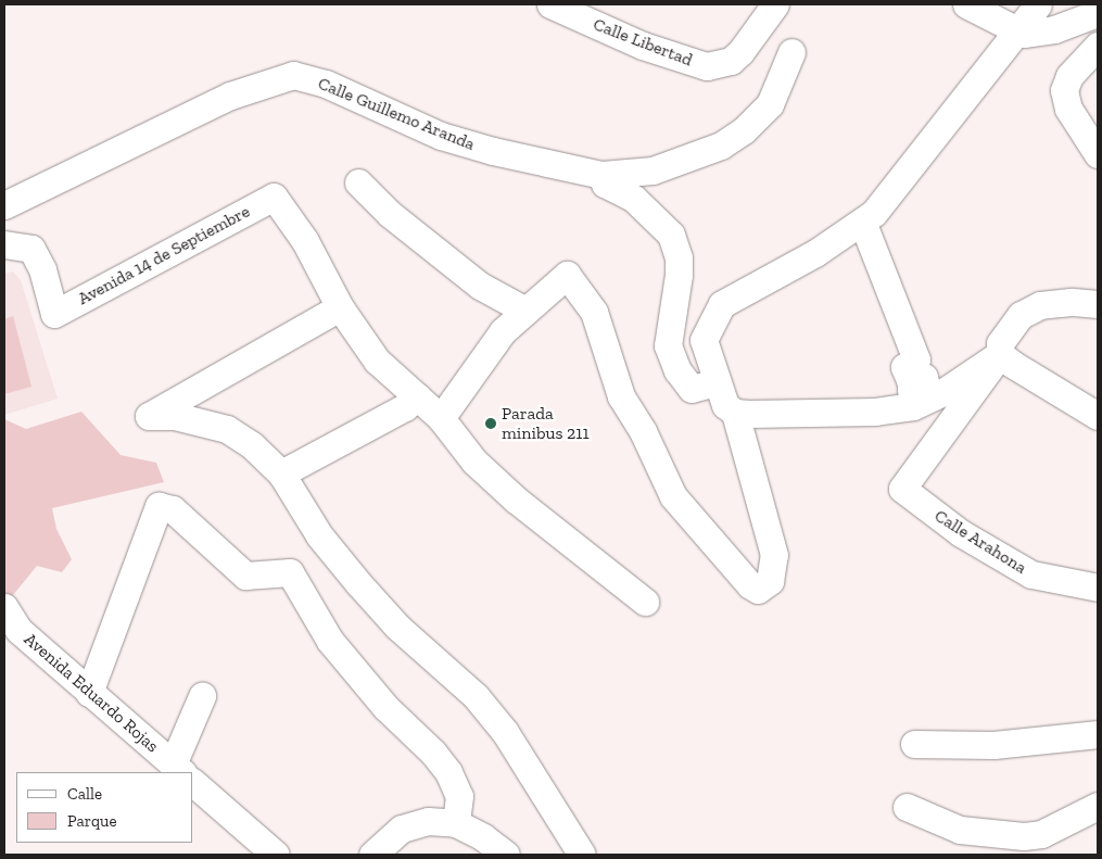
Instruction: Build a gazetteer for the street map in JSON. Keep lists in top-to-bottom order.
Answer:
{
  "streets": {
    "street": [
      "Calle Libertad",
      "Calle Guillemo Aranda",
      "Avenida 14 de Septiembre",
      "Calle Arahona",
      "Avenida Eduardo Rojas"
    ]
  },
  "places": ["Parada minibus 211"],
  "legend": ["Calle", "Parque"]
}
